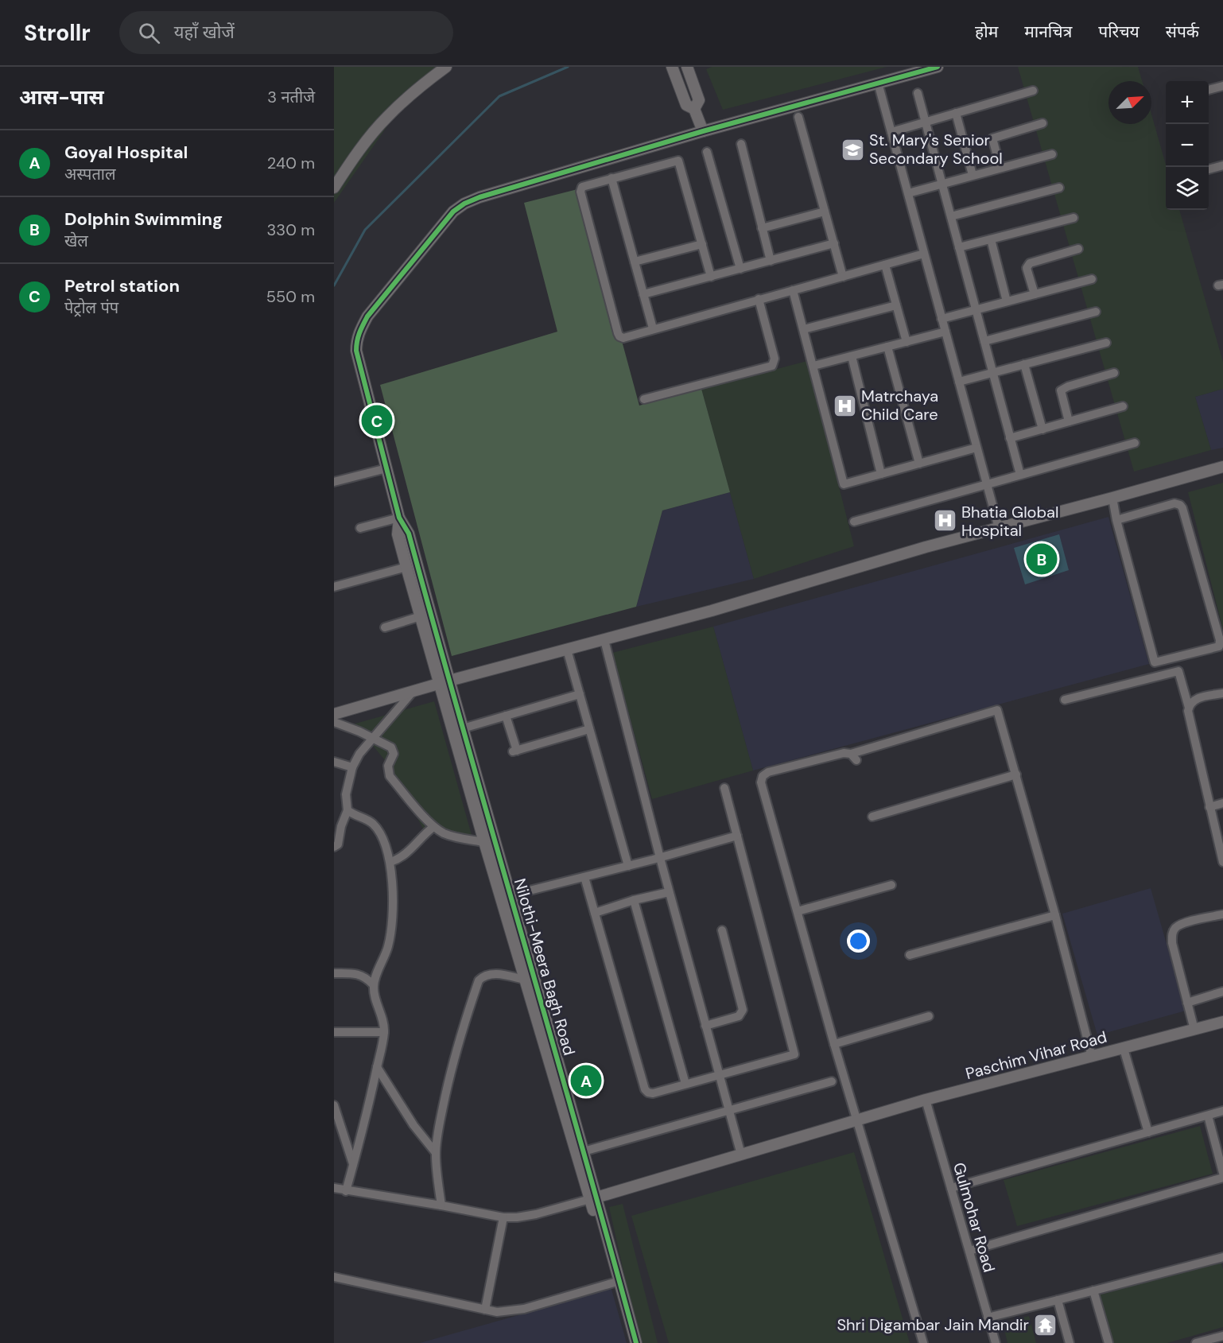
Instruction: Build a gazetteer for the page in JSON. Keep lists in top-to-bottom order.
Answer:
{
  "streets": {
    "street": ["Nilothi-Meera Bagh Road", "Paschim Vihar Road", "Gulmohar Road"]
  },
  "crossings": [
    ["Nilothi-Meera Bagh Road", "Paschim Vihar Road"],
    ["Paschim Vihar Road", "Gulmohar Road"]
  ],
  "places": {
    "school or university": ["St. Mary's Senior Secondary School"],
    "hospital": ["Matrchaya Child Care", "Bhatia Global Hospital"],
    "temple": ["Shri Digambar Jain Mandir"]
  },
  "north": "top right",
  "page": {
    "header": "Strollr",
    "search": "यहाँ खोजें",
    "nav": [
      "होम",
      "मानचित्र",
      "परिचय",
      "संपर्क"
    ],
    "heading": ["आस-पास", "3 नतीजे"],
    "map_buttons": ["+", "−"],
    "list": [
      {
        "mark": "A",
        "name": "Goyal Hospital",
        "note": "अस्पताल",
        "value": "240 m"
      },
      {
        "mark": "B",
        "name": "Dolphin Swimming",
        "note": "खेल",
        "value": "330 m"
      },
      {
        "mark": "C",
        "name": "Petrol station",
        "note": "पेट्रोल पंप",
        "value": "550 m"
      }
    ],
    "pins": ["C", "B", "A"]
  }
}
